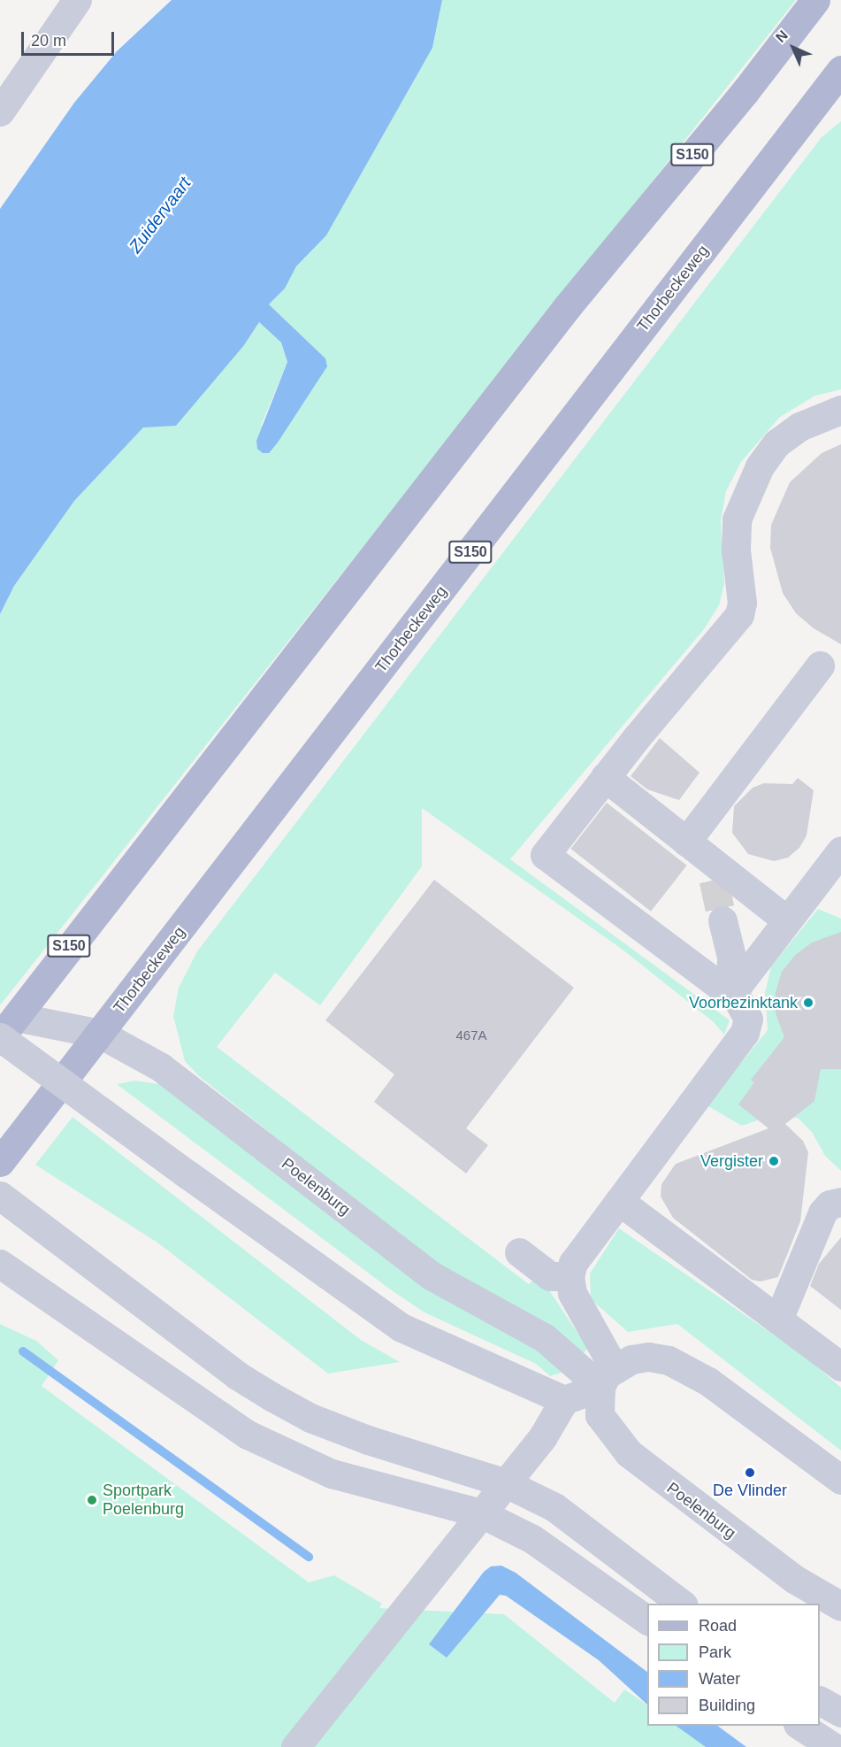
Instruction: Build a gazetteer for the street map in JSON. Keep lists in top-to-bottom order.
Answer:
{
  "streets": {
    "main road": ["S150", "Thorbeckeweg"],
    "street": ["Poelenburg"]
  },
  "crossings": [
    ["S150", "Poelenburg"],
    ["Thorbeckeweg", "Poelenburg"]
  ],
  "water": ["Zuidervaart"],
  "places": [
    "Voorbezinktank",
    "Vergister",
    "De Vlinder",
    "Sportpark Poelenburg"
  ],
  "house_numbers": ["467A"],
  "legend": [
    "Road",
    "Park",
    "Water",
    "Building"
  ],
  "scale_bar": "20 m",
  "north": "top left"
}
